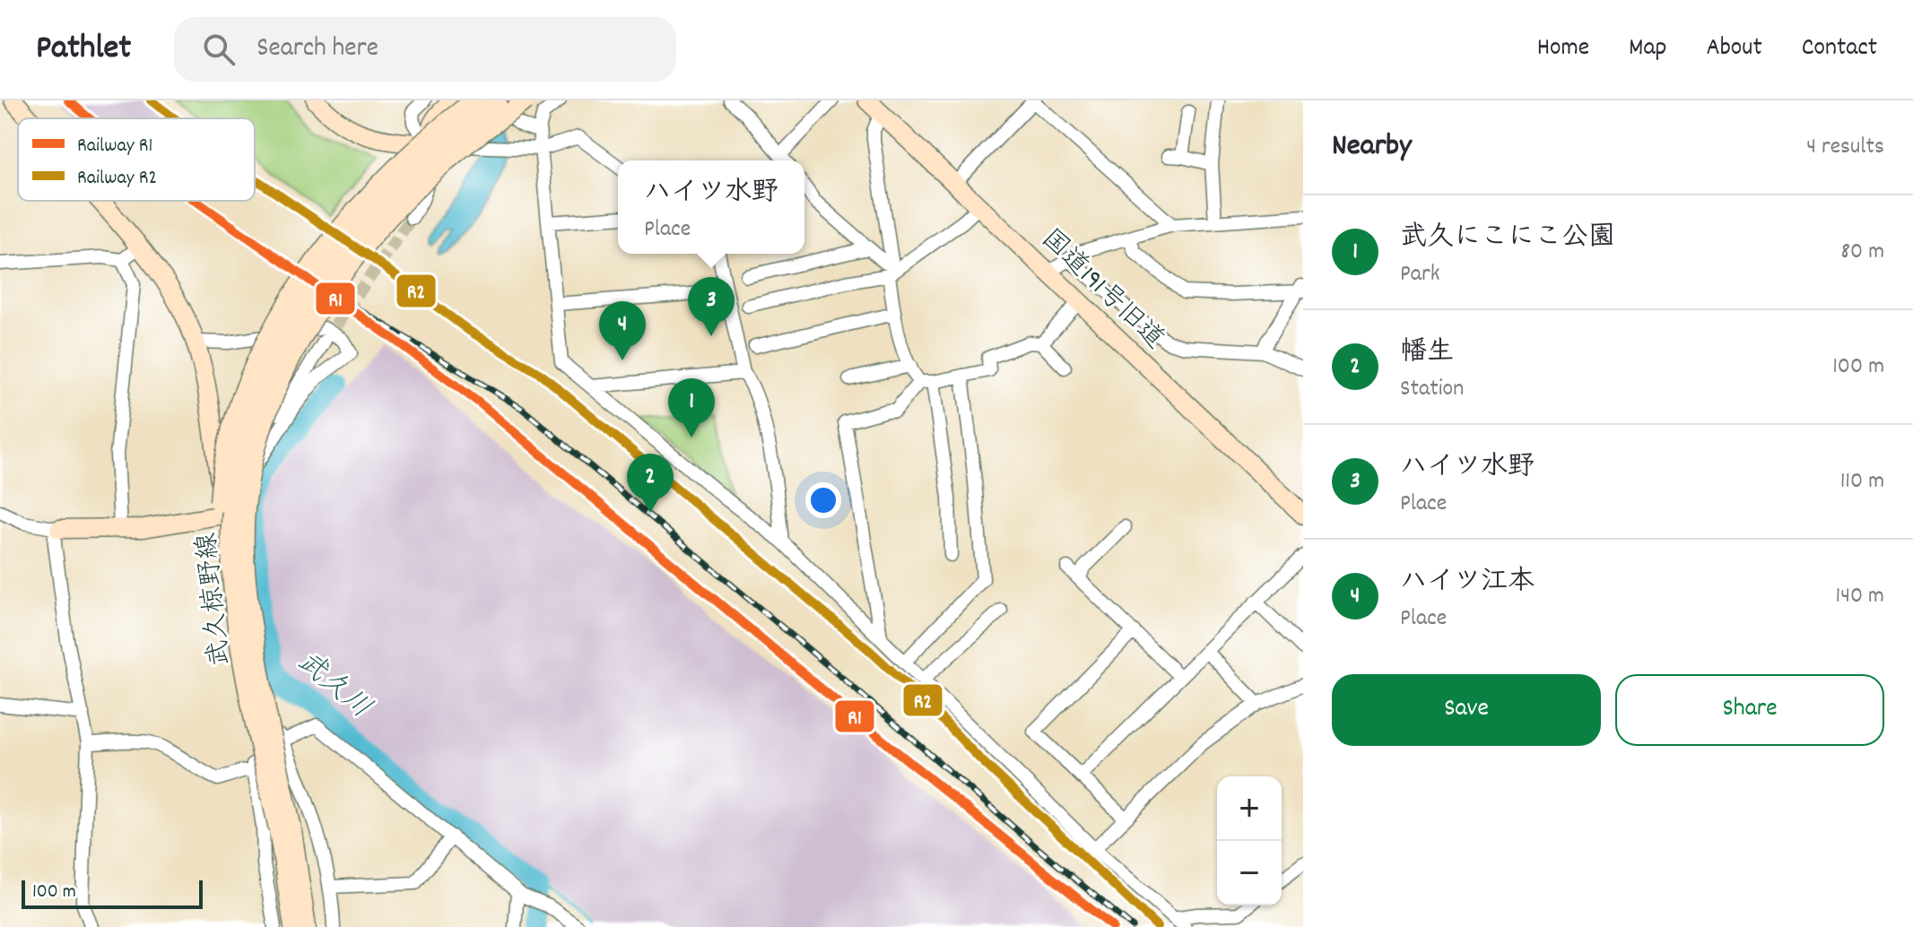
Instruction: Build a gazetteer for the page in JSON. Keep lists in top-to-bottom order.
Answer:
{
  "streets": {
    "main road": ["国道191号旧道", "武久椋野線"]
  },
  "water": ["武久川"],
  "lines": ["rail line R1", "rail line R2"],
  "legend": ["Railway R1", "Railway R2"],
  "scale_bar": "100 m",
  "page": {
    "header": "Pathlet",
    "search": "Search here",
    "nav": [
      "Home",
      "Map",
      "About",
      "Contact"
    ],
    "heading": ["Nearby", "4 results"],
    "popup": ["ハイツ水野", "Place"],
    "list": [
      {
        "mark": "1",
        "name": "武久にこにこ公園",
        "note": "Park",
        "value": "80 m"
      },
      {
        "mark": "2",
        "name": "幡生",
        "note": "Station",
        "value": "100 m"
      },
      {
        "mark": "3",
        "name": "ハイツ水野",
        "note": "Place",
        "value": "110 m"
      },
      {
        "mark": "4",
        "name": "ハイツ江本",
        "note": "Place",
        "value": "140 m"
      }
    ],
    "pins": [
      "3",
      "4",
      "1",
      "2"
    ],
    "buttons": ["Save", "Share"],
    "map_buttons": ["+", "−"],
    "scale": "100 m"
  }
}
